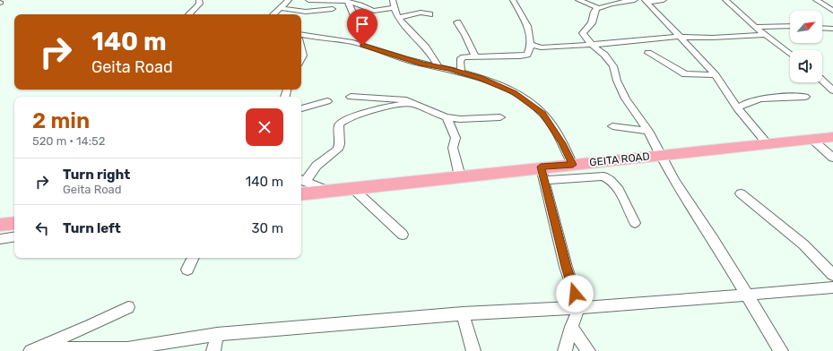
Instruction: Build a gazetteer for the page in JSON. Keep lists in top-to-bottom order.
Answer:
{
  "streets": {
    "highway": ["GEITA ROAD"]
  },
  "north": "top right",
  "page": {
    "turn": ["140 m", "Geita Road"],
    "heading": ["2 min", "520 m · 14:52"],
    "list": [
      {
        "name": "Turn right",
        "note": "Geita Road",
        "value": "140 m"
      },
      {
        "name": "Turn left",
        "value": "30 m"
      }
    ]
  }
}
